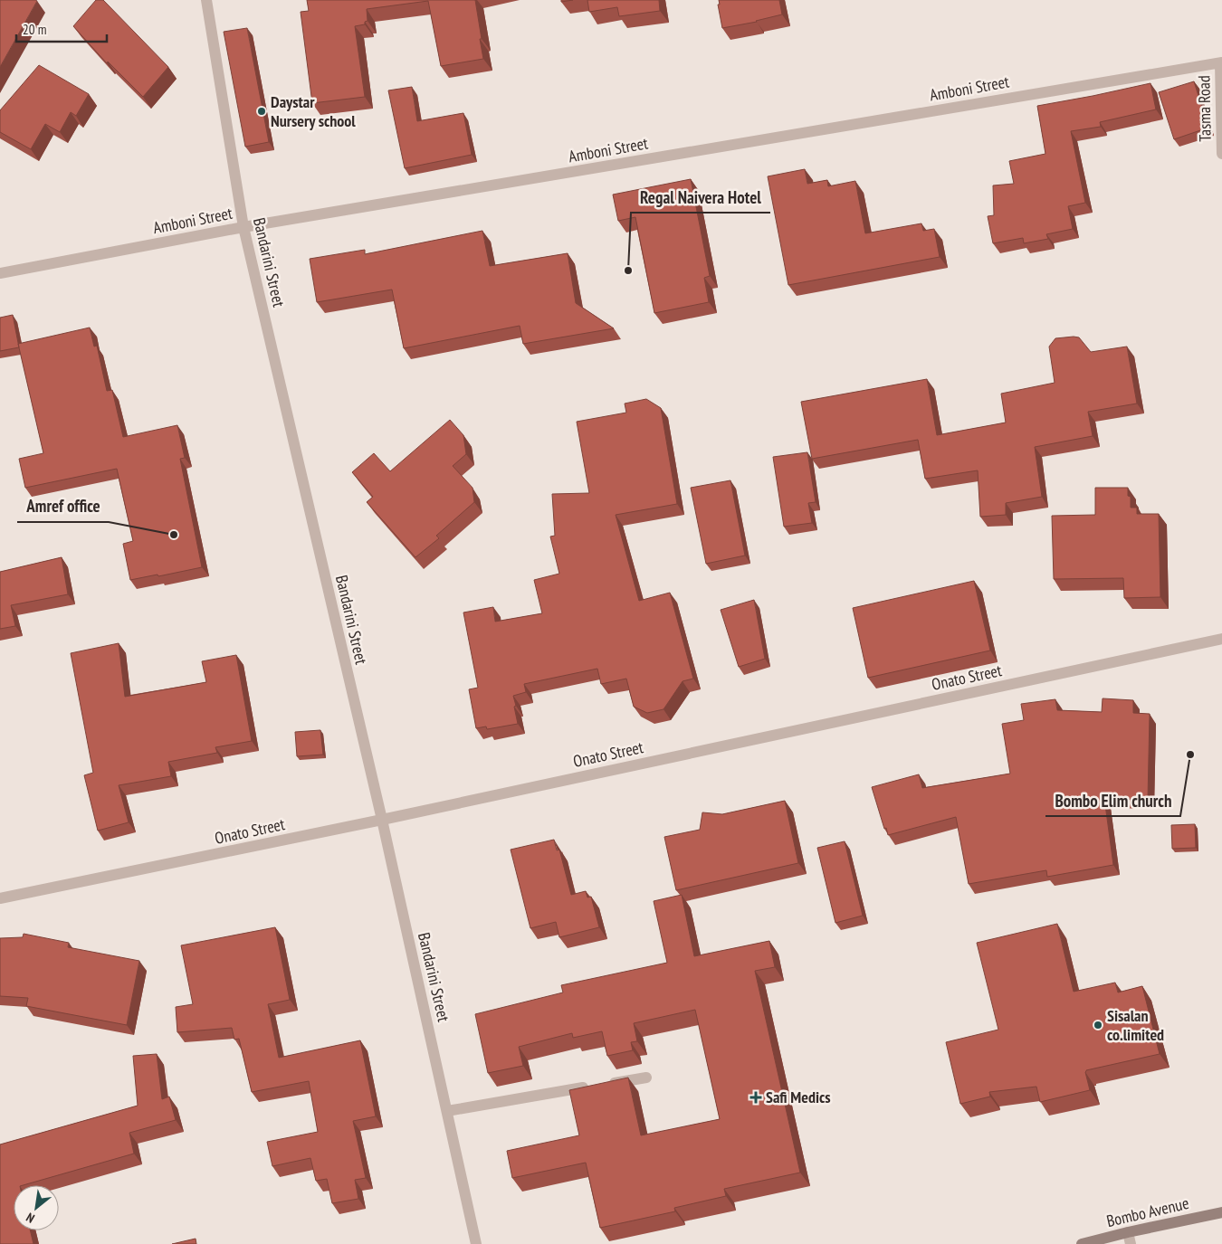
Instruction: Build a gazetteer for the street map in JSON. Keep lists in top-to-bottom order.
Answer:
{
  "streets": {
    "street": [
      "Amboni Street",
      "Tasma Road",
      "Bandarini Street",
      "Onato Street",
      "Bombo Avenue"
    ]
  },
  "crossings": [
    ["Amboni Street", "Tasma Road"],
    ["Amboni Street", "Bandarini Street"],
    ["Bandarini Street", "Onato Street"]
  ],
  "places": {
    "other": [
      "Daystar Nursery school",
      "Regal Naivera Hotel",
      "Amref office",
      "Bombo Elim church",
      "Sisalan co.limited"
    ],
    "health": ["Safi Medics"]
  },
  "scale_bar": "20 m",
  "north": "bottom left"
}
